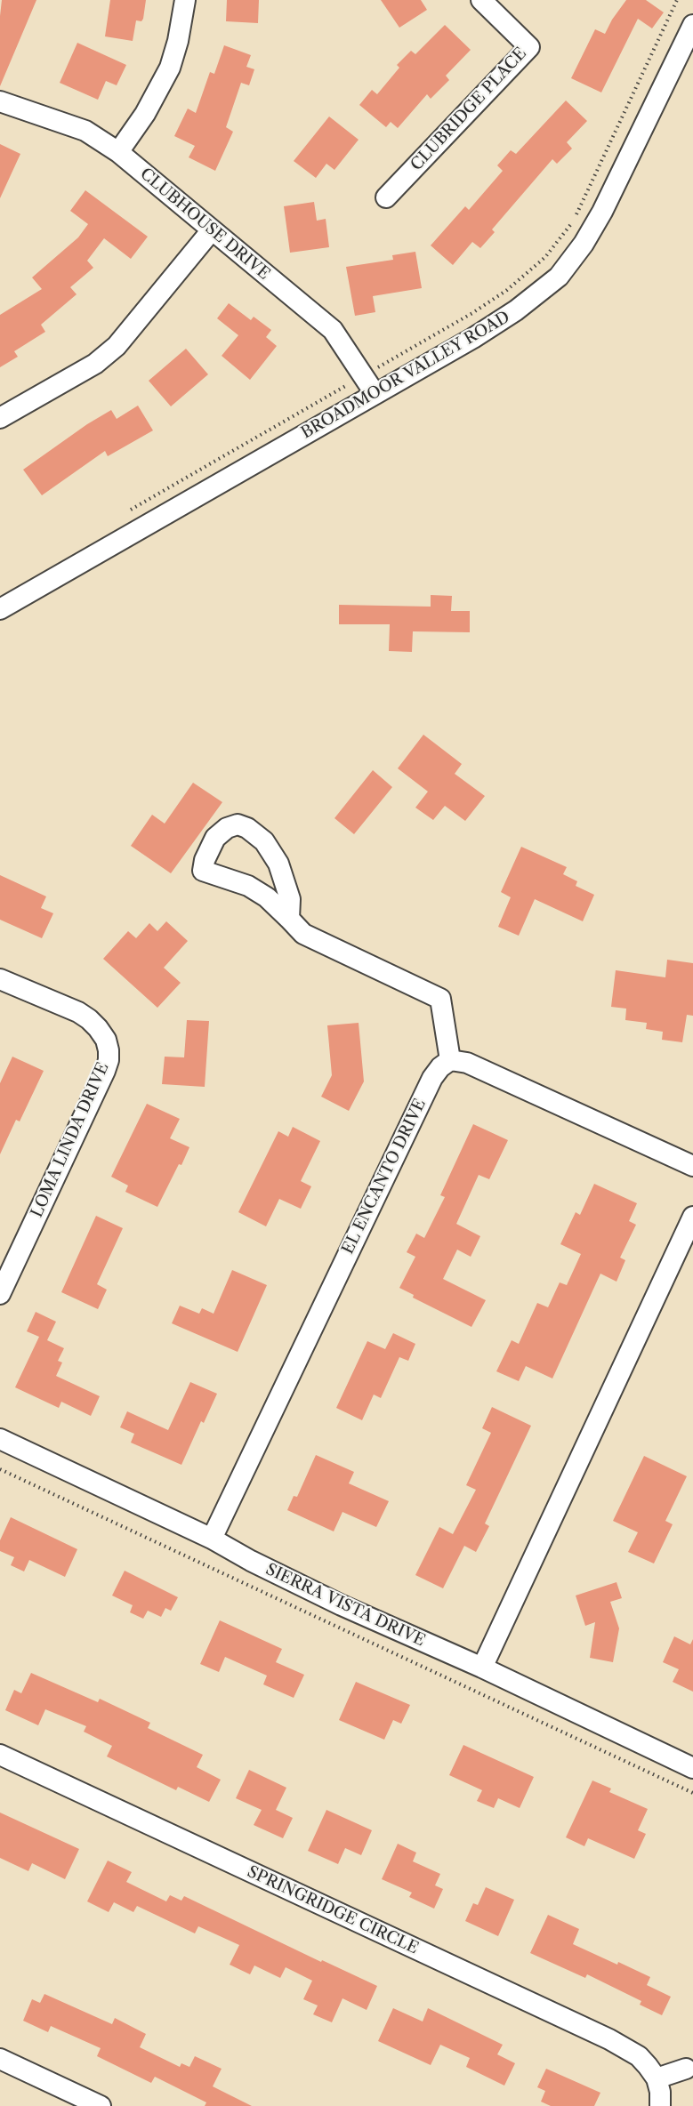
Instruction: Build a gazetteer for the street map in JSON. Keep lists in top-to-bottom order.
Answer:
{
  "streets": {
    "street": [
      "CLUBRIDGE PLACE",
      "CLUBHOUSE DRIVE",
      "BROADMOOR VALLEY ROAD",
      "LOMA LINDA DRIVE",
      "EL ENCANTO DRIVE",
      "SIERRA VISTA DRIVE",
      "SPRINGRIDGE CIRCLE"
    ]
  },
  "crossings": [
    ["CLUBHOUSE DRIVE", "BROADMOOR VALLEY ROAD"],
    ["EL ENCANTO DRIVE", "SIERRA VISTA DRIVE"]
  ]
}
